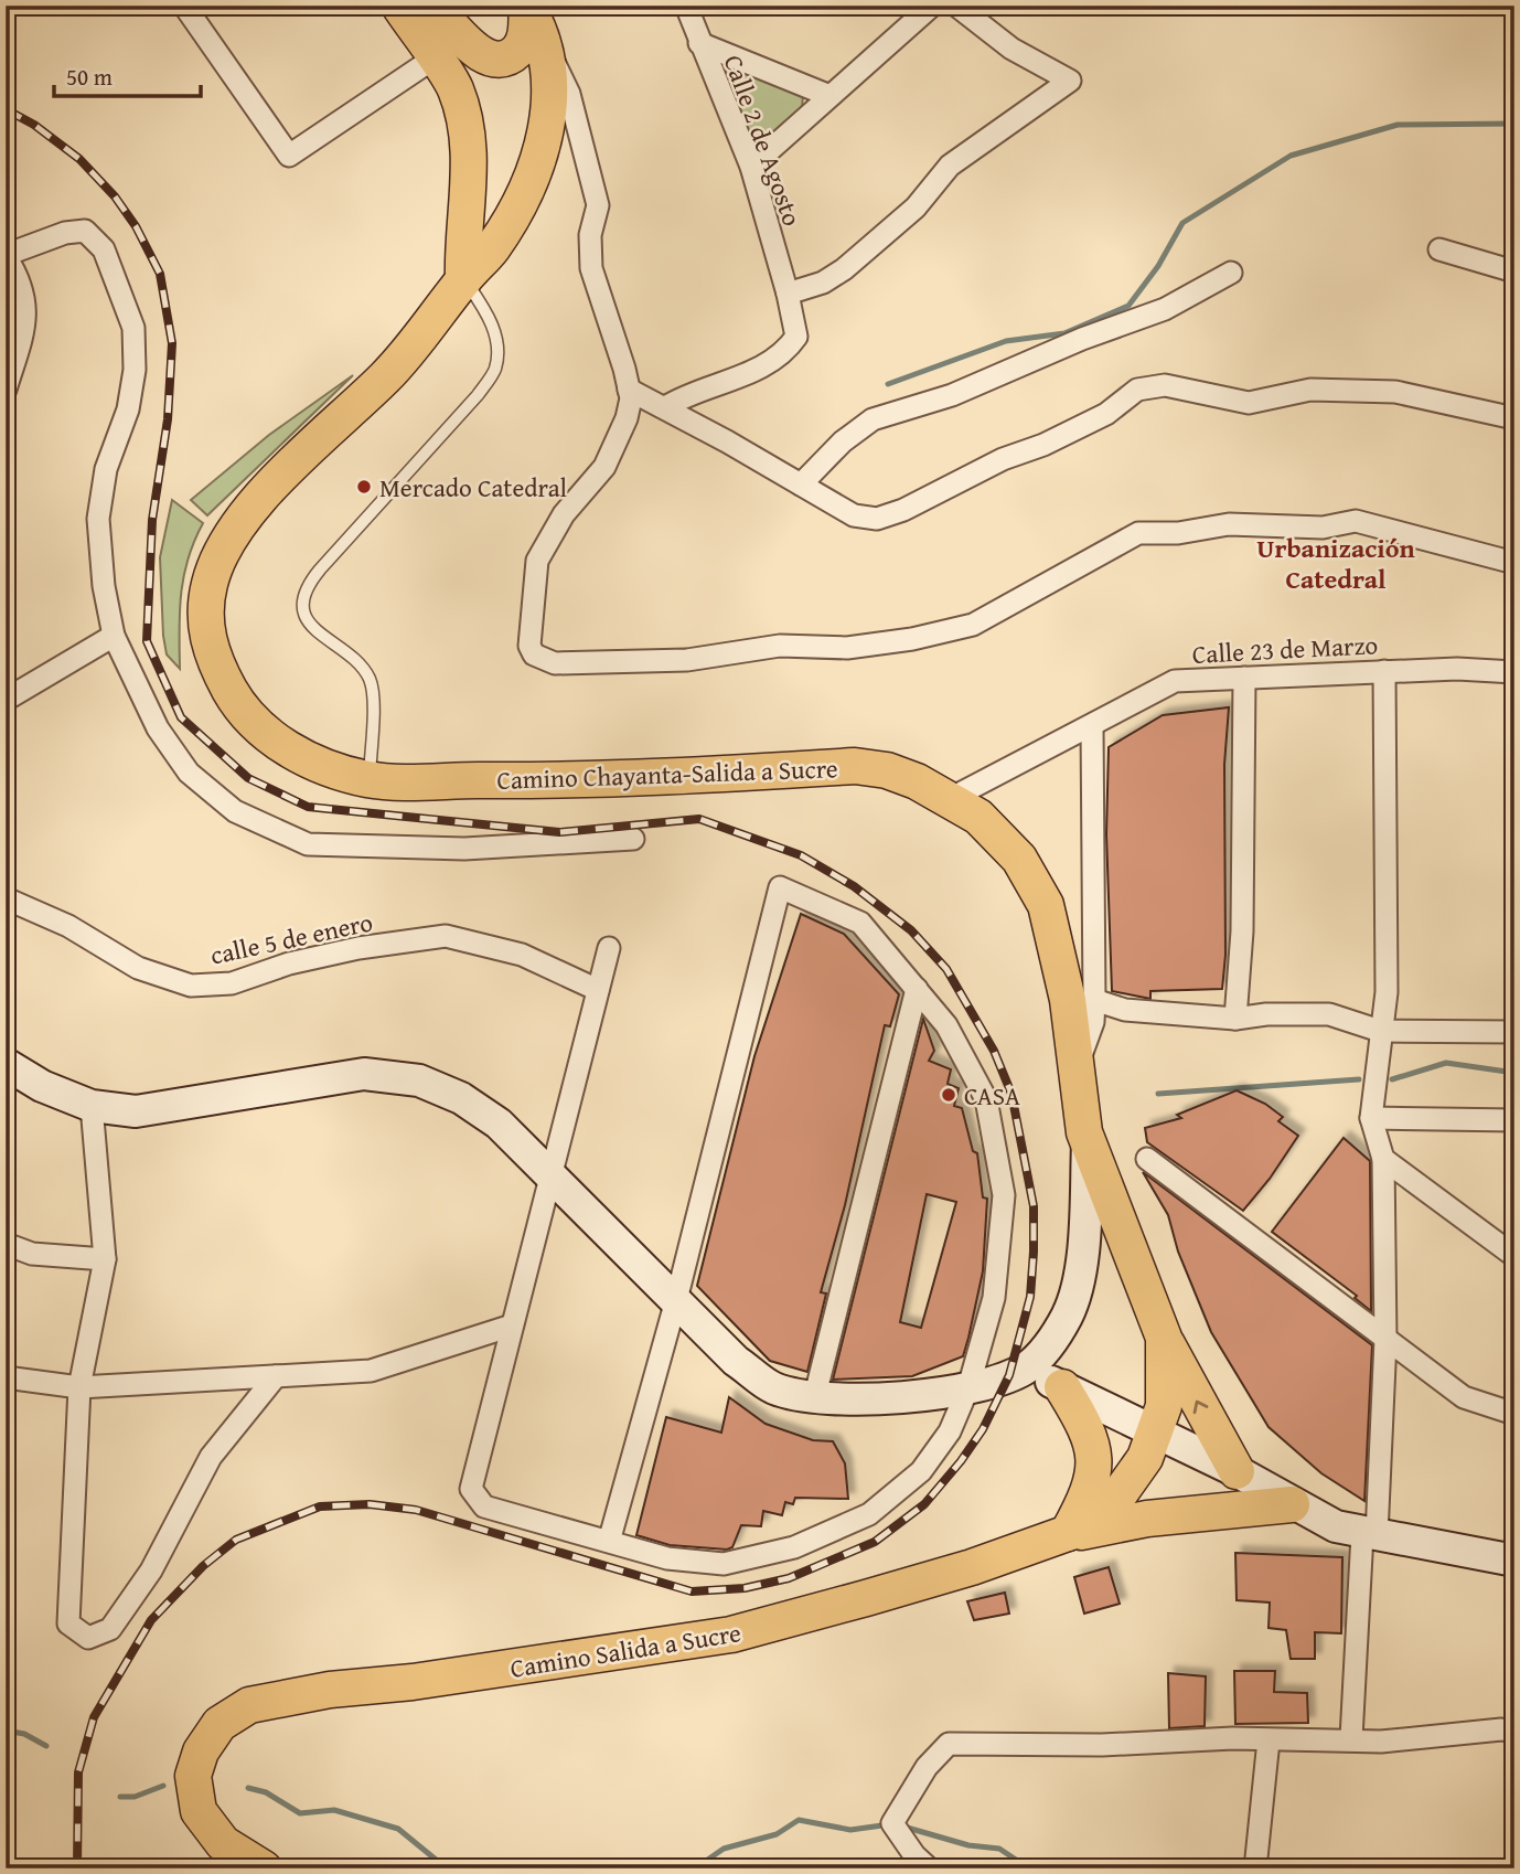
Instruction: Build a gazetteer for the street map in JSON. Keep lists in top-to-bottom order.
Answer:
{
  "streets": {
    "main road": ["Camino Chayanta-Salida a Sucre", "Camino Salida a Sucre"],
    "street": ["Calle 2 de Agosto", "Calle 23 de Marzo", "calle 5 de enero"]
  },
  "crossings": [
    ["Calle 23 de Marzo", "Camino Chayanta-Salida a Sucre"],
    ["Camino Chayanta-Salida a Sucre", "Camino Salida a Sucre"]
  ],
  "districts": ["Urbanización Catedral"],
  "places": ["Mercado Catedral", "CASA"],
  "scale_bar": "50 m"
}
